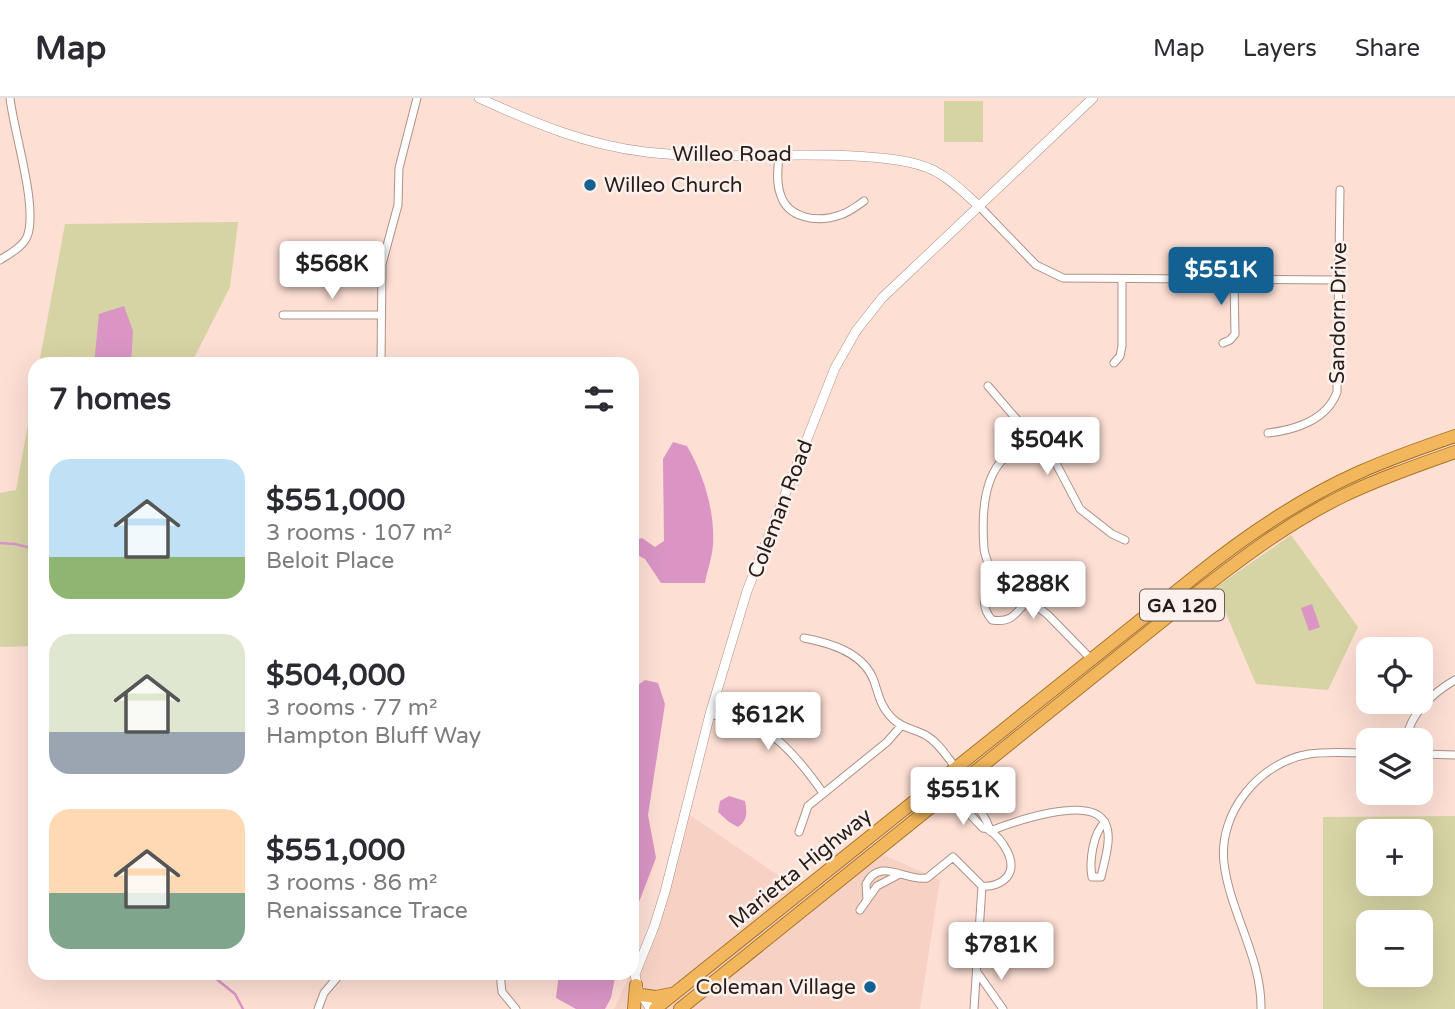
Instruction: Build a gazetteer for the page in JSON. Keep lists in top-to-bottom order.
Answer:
{
  "streets": {
    "highway": ["GA 120", "Marietta Highway"],
    "street": ["Willeo Road", "Sandorn Drive", "Coleman Road"]
  },
  "crossings": [
    ["Willeo Road", "Coleman Road"]
  ],
  "places": ["Willeo Church", "Coleman Village"],
  "page": {
    "header": "Map",
    "nav": ["Map", "Layers", "Share"],
    "price": [
      "$568K",
      "$551K",
      "$504K",
      "$288K",
      "$612K",
      "$551K",
      "$781K"
    ],
    "heading": "7 homes",
    "list": [
      {
        "name": "$551,000",
        "note": "3 rooms · 107 m² · Beloit Place"
      },
      {
        "name": "$504,000",
        "note": "3 rooms · 77 m² · Hampton Bluff Way"
      },
      {
        "name": "$551,000",
        "note": "3 rooms · 86 m² · Renaissance Trace"
      }
    ],
    "map_buttons": ["+", "−"]
  }
}
